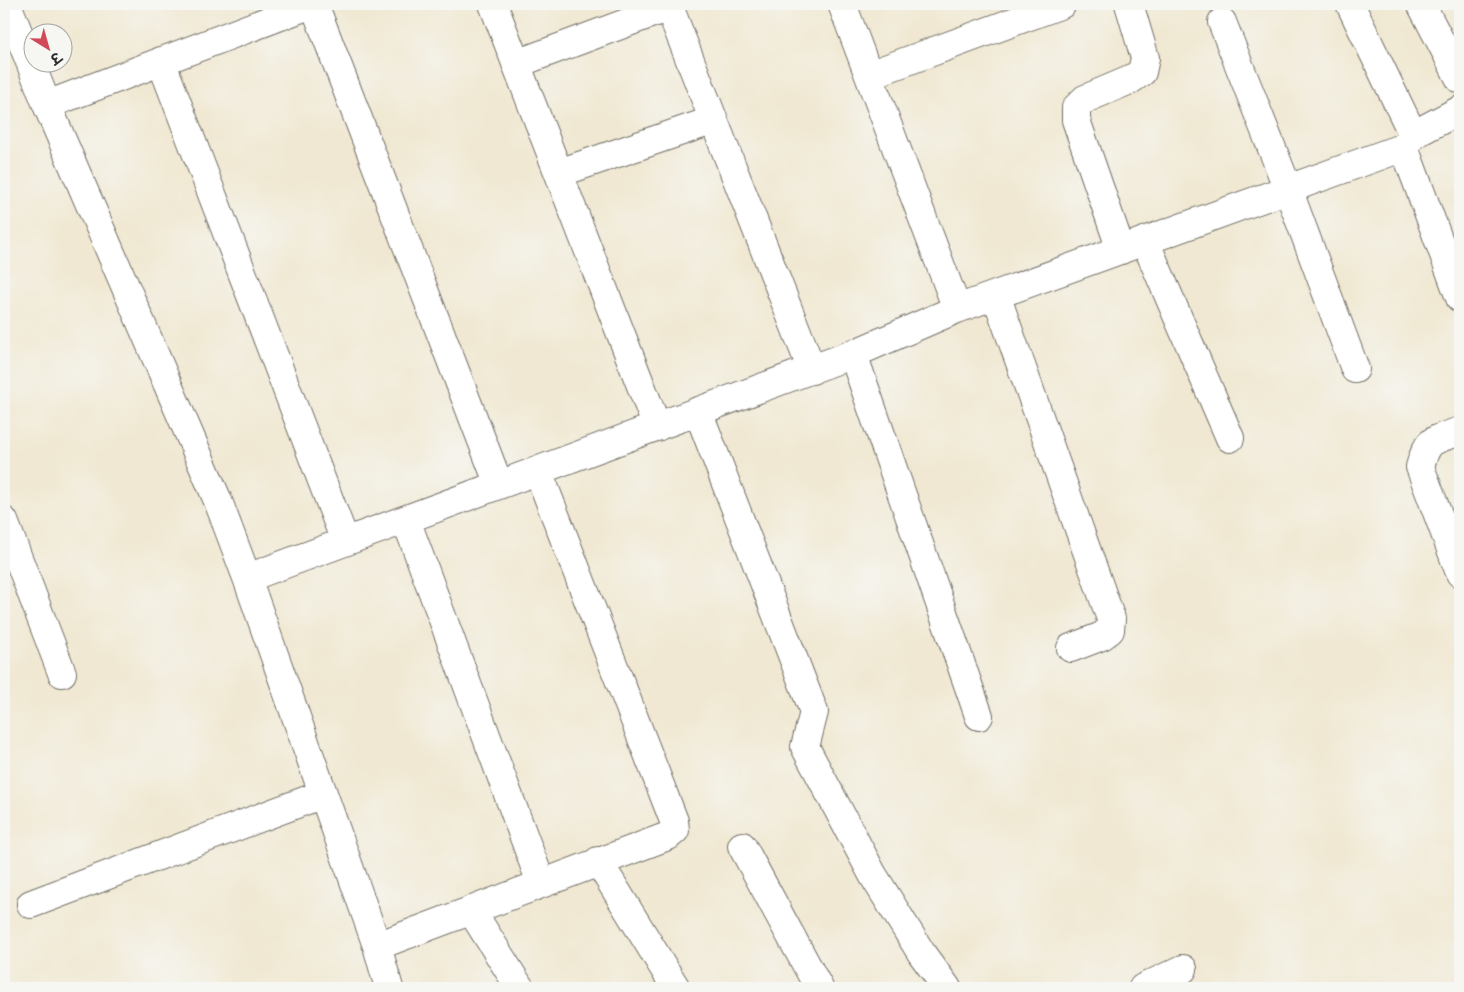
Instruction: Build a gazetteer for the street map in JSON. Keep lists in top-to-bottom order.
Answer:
{
  "north": "bottom right"
}
